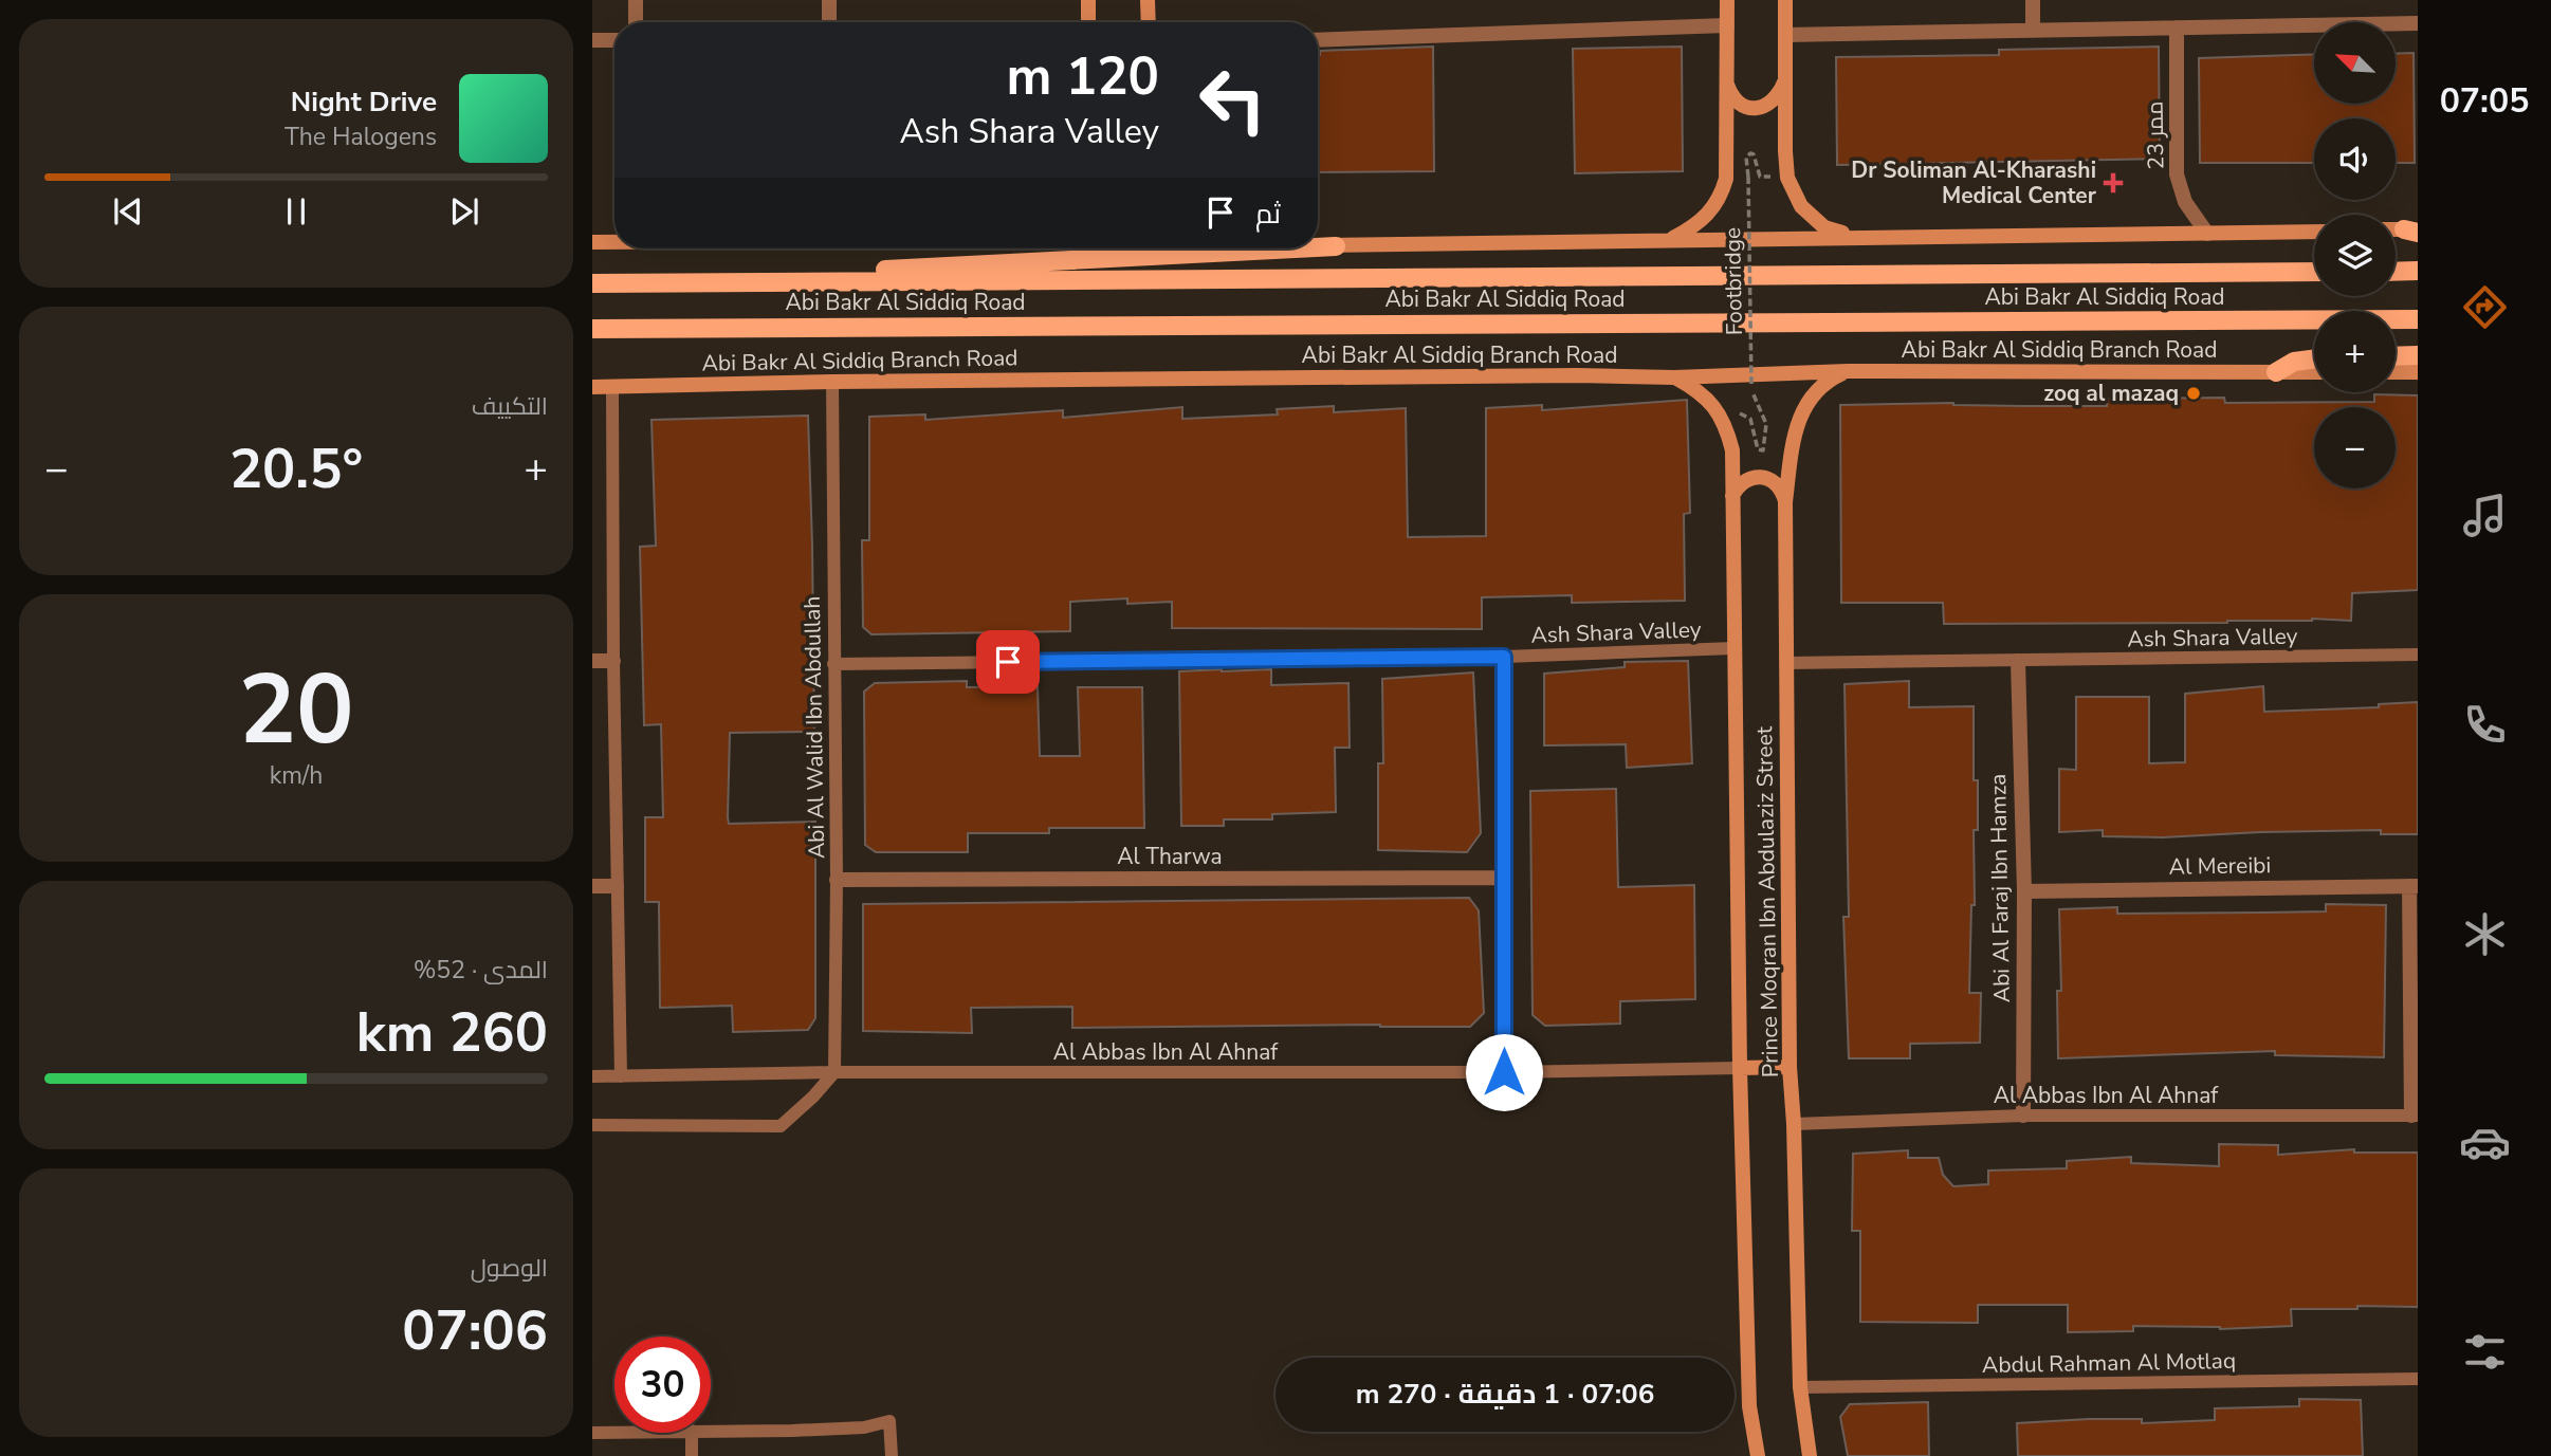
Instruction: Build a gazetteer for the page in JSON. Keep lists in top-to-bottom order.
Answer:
{
  "streets": {
    "main road": ["Abi Bakr Al Siddiq Road"],
    "street": [
      "ممر 23",
      "Abi Bakr Al Siddiq Branch Road",
      "Al Tharwa",
      "Al Mereibi",
      "Abi Al Faraj Ibn Hamza",
      "Prince Moqran Ibn Abdulaziz Street"
    ],
    "lane": [
      "Ash Shara Valley",
      "Abi Al Walid Ibn Abdullah",
      "Al Abbas Ibn Al Ahnaf",
      "Abdul Rahman Al Motlaq"
    ],
    "path": ["Footbridge"]
  },
  "crossings": [
    ["Abi Bakr Al Siddiq Branch Road", "Abi Al Walid Ibn Abdullah"],
    ["Abi Bakr Al Siddiq Branch Road", "Prince Moqran Ibn Abdulaziz Street"],
    ["Ash Shara Valley", "Abi Al Walid Ibn Abdullah"],
    ["Ash Shara Valley", "Abi Al Faraj Ibn Hamza"],
    ["Ash Shara Valley", "Prince Moqran Ibn Abdulaziz Street"],
    ["Abi Al Walid Ibn Abdullah", "Al Tharwa"],
    ["Abi Al Walid Ibn Abdullah", "Al Abbas Ibn Al Ahnaf"],
    ["Al Mereibi", "Abi Al Faraj Ibn Hamza"],
    ["Abi Al Faraj Ibn Hamza", "Al Abbas Ibn Al Ahnaf"],
    ["Prince Moqran Ibn Abdulaziz Street", "Al Abbas Ibn Al Ahnaf"],
    ["Prince Moqran Ibn Abdulaziz Street", "Abdul Rahman Al Motlaq"]
  ],
  "places": {
    "health": ["Dr Soliman Al-Kharashi Medical Center"],
    "other": ["zoq al mazaq"]
  },
  "north": "top left",
  "page": {
    "tabs": "07:05",
    "map_buttons": ["+", "−"],
    "turn": ["120 m", "Ash Shara Valley"],
    "song": ["Night Drive", "The Halogens"],
    "then": "ثم",
    "tile": [
      "التكييف",
      ["20", "km/h"],
      ["المدى · 52%", "260 km"],
      ["الوصول", "07:06"]
    ],
    "heat": ["−", "20.5°", "+"],
    "limit": "30",
    "trip": "07:06 · 1 دقيقة · 270 m"
  }
}
